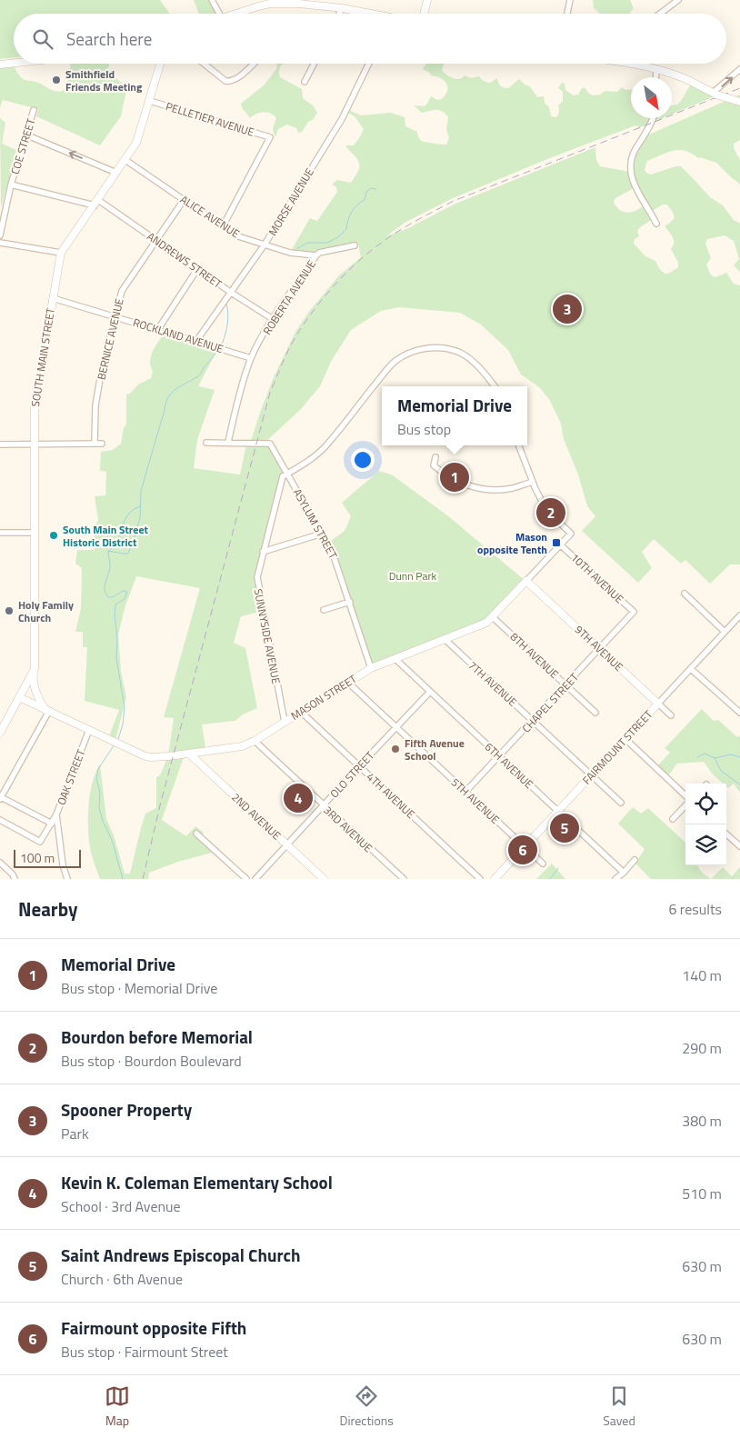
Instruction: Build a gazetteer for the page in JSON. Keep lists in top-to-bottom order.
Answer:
{
  "streets": {
    "street": [
      "PELLETIER AVENUE",
      "COE STREET",
      "MORSE AVENUE",
      "ALICE AVENUE",
      "ANDREWS STREET",
      "ROBERTA AVENUE",
      "ROCKLAND AVENUE",
      "BERNICE AVENUE",
      "SOUTH MAIN STREET",
      "ASYLUM STREET",
      "10TH AVENUE",
      "SUNNYSIDE AVENUE",
      "9TH AVENUE",
      "8TH AVENUE",
      "7TH AVENUE",
      "MASON STREET",
      "CHAPEL STREET",
      "FAIRMOUNT STREET",
      "6TH AVENUE",
      "OLO STREET",
      "OAK STREET",
      "4TH AVENUE",
      "5TH AVENUE",
      "2ND AVENUE",
      "3RD AVENUE"
    ]
  },
  "crossings": [
    ["PELLETIER AVENUE", "ALICE AVENUE"],
    ["PELLETIER AVENUE", "SOUTH MAIN STREET"],
    ["MORSE AVENUE", "ALICE AVENUE"],
    ["MORSE AVENUE", "ANDREWS STREET"],
    ["MORSE AVENUE", "ROCKLAND AVENUE"],
    ["ALICE AVENUE", "ROBERTA AVENUE"],
    ["ALICE AVENUE", "BERNICE AVENUE"],
    ["ALICE AVENUE", "SOUTH MAIN STREET"],
    ["ANDREWS STREET", "ROBERTA AVENUE"],
    ["ANDREWS STREET", "BERNICE AVENUE"],
    ["ANDREWS STREET", "SOUTH MAIN STREET"],
    ["ROBERTA AVENUE", "ROCKLAND AVENUE"],
    ["ROBERTA AVENUE", "ASYLUM STREET"],
    ["ROCKLAND AVENUE", "BERNICE AVENUE"],
    ["ROCKLAND AVENUE", "SOUTH MAIN STREET"],
    ["SOUTH MAIN STREET", "MASON STREET"],
    ["ASYLUM STREET", "SUNNYSIDE AVENUE"],
    ["ASYLUM STREET", "MASON STREET"],
    ["10TH AVENUE", "MASON STREET"],
    ["10TH AVENUE", "CHAPEL STREET"],
    ["SUNNYSIDE AVENUE", "MASON STREET"],
    ["9TH AVENUE", "MASON STREET"],
    ["9TH AVENUE", "CHAPEL STREET"],
    ["9TH AVENUE", "FAIRMOUNT STREET"],
    ["8TH AVENUE", "MASON STREET"],
    ["8TH AVENUE", "CHAPEL STREET"],
    ["7TH AVENUE", "MASON STREET"],
    ["7TH AVENUE", "CHAPEL STREET"],
    ["7TH AVENUE", "FAIRMOUNT STREET"],
    ["MASON STREET", "6TH AVENUE"],
    ["MASON STREET", "OAK STREET"],
    ["MASON STREET", "4TH AVENUE"],
    ["MASON STREET", "5TH AVENUE"],
    ["MASON STREET", "2ND AVENUE"],
    ["MASON STREET", "3RD AVENUE"],
    ["CHAPEL STREET", "6TH AVENUE"],
    ["CHAPEL STREET", "5TH AVENUE"],
    ["FAIRMOUNT STREET", "6TH AVENUE"],
    ["FAIRMOUNT STREET", "5TH AVENUE"],
    ["6TH AVENUE", "OLO STREET"],
    ["OLO STREET", "4TH AVENUE"],
    ["OLO STREET", "5TH AVENUE"],
    ["OLO STREET", "2ND AVENUE"],
    ["OLO STREET", "3RD AVENUE"]
  ],
  "parks": ["Dunn Park"],
  "places": {
    "other": [
      "Smithfield Friends Meeting",
      "South Main Street Historic District",
      "Holy Family Church",
      "Fifth Avenue School"
    ],
    "transit": ["Mason opposite Tenth"]
  },
  "scale_bar": "100 m",
  "north": "bottom right",
  "page": {
    "search": "Search here",
    "pins": [
      "3",
      "1",
      "2",
      "4",
      "5",
      "6"
    ],
    "popup": ["Memorial Drive", "Bus stop"],
    "scale": "100 m",
    "heading": ["Nearby", "6 results"],
    "list": [
      {
        "mark": "1",
        "name": "Memorial Drive",
        "note": "Bus stop · Memorial Drive",
        "value": "140 m"
      },
      {
        "mark": "2",
        "name": "Bourdon before Memorial",
        "note": "Bus stop · Bourdon Boulevard",
        "value": "290 m"
      },
      {
        "mark": "3",
        "name": "Spooner Property",
        "note": "Park",
        "value": "380 m"
      },
      {
        "mark": "4",
        "name": "Kevin K. Coleman Elementary School",
        "note": "School · 3rd Avenue",
        "value": "510 m"
      },
      {
        "mark": "5",
        "name": "Saint Andrews Episcopal Church",
        "note": "Church · 6th Avenue",
        "value": "630 m"
      },
      {
        "mark": "6",
        "name": "Fairmount opposite Fifth",
        "note": "Bus stop · Fairmount Street",
        "value": "630 m"
      }
    ],
    "nav": ["Map", "Directions", "Saved"]
  }
}
